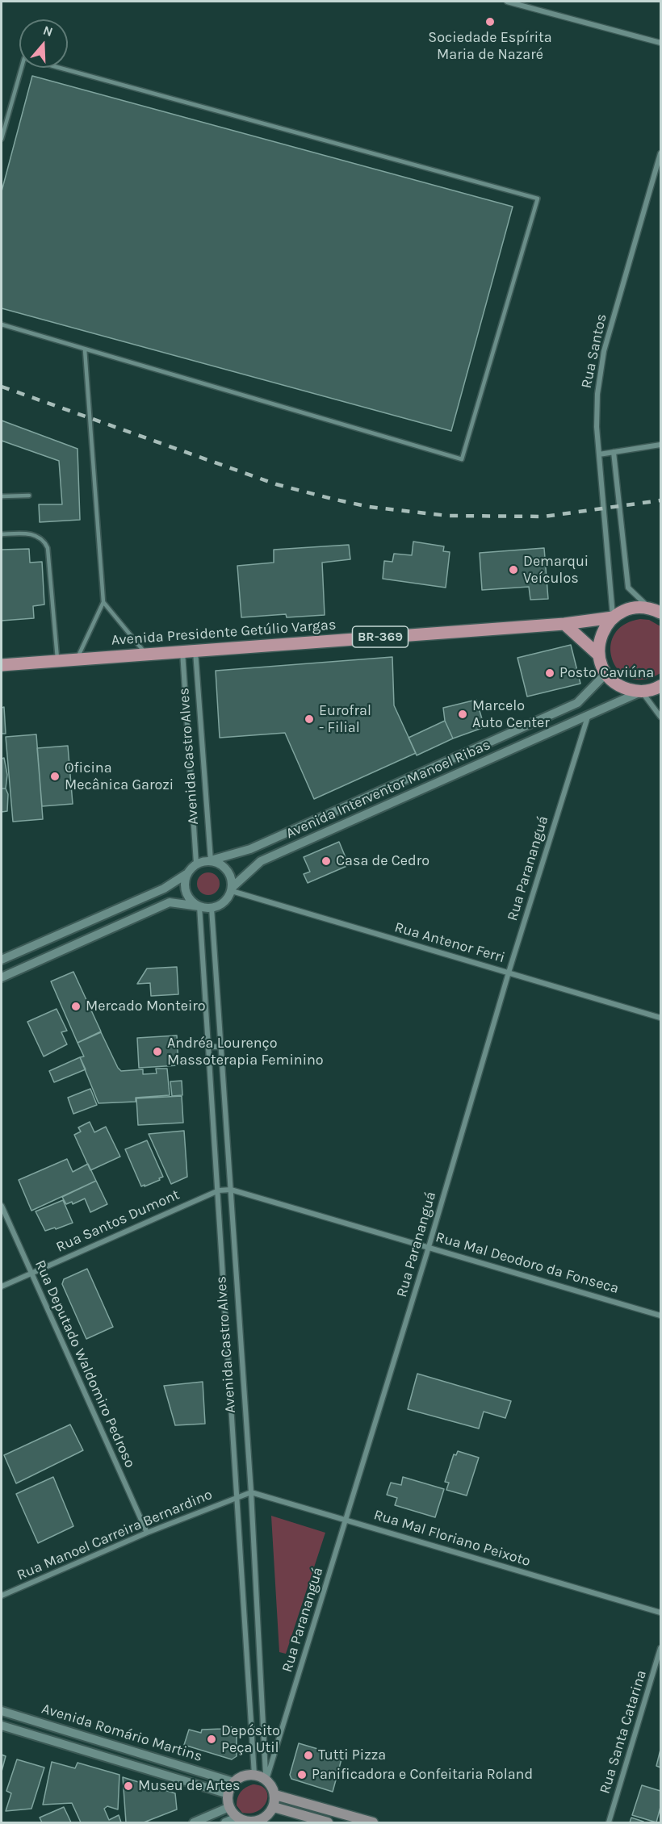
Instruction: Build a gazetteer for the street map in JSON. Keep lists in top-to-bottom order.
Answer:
{
  "streets": {
    "main road": ["Avenida Presidente Getúlio Vargas", "BR-369"],
    "street": [
      "Rua Santos",
      "Avenida Castro Alves",
      "Avenida Interventor Manoel Ribas",
      "Rua Parananguá",
      "Rua Antenor Ferri",
      "Rua Santos Dumont",
      "Rua Mal Deodoro da Fonseca",
      "Rua Deputado Waldomiro Pedroso",
      "Rua Manoel Carreira Bernardino",
      "Rua Mal Floriano Peixoto",
      "Rua Santa Catarina",
      "Avenida Romário Martins"
    ]
  },
  "crossings": [
    ["Rua Santos", "Avenida Presidente Getúlio Vargas"],
    ["Rua Santos", "BR-369"],
    ["Avenida Presidente Getúlio Vargas", "BR-369"],
    ["Avenida Presidente Getúlio Vargas", "Avenida Castro Alves"],
    ["Avenida Castro Alves", "Avenida Interventor Manoel Ribas"],
    ["Avenida Castro Alves", "Rua Parananguá"],
    ["Avenida Castro Alves", "Rua Antenor Ferri"],
    ["Avenida Castro Alves", "Rua Santos Dumont"],
    ["Avenida Castro Alves", "Rua Mal Deodoro da Fonseca"],
    ["Avenida Castro Alves", "Rua Manoel Carreira Bernardino"],
    ["Avenida Castro Alves", "Rua Mal Floriano Peixoto"],
    ["Avenida Castro Alves", "Avenida Romário Martins"],
    ["Avenida Interventor Manoel Ribas", "Rua Parananguá"],
    ["Avenida Interventor Manoel Ribas", "Rua Antenor Ferri"],
    ["Rua Parananguá", "Rua Antenor Ferri"],
    ["Rua Parananguá", "Rua Mal Deodoro da Fonseca"],
    ["Rua Parananguá", "Rua Mal Floriano Peixoto"],
    ["Rua Parananguá", "Avenida Romário Martins"],
    ["Rua Santos Dumont", "Rua Mal Deodoro da Fonseca"],
    ["Rua Santos Dumont", "Rua Deputado Waldomiro Pedroso"],
    ["Rua Deputado Waldomiro Pedroso", "Rua Manoel Carreira Bernardino"]
  ],
  "places": [
    "Sociedade Espírita Maria de Nazaré",
    "Demarqui Veículos",
    "Posto Caviúna",
    "Marcelo Auto Center",
    "Eurofral - Filial",
    "Oficina Mecânica Garozi",
    "Casa de Cedro",
    "Mercado Monteiro",
    "Andréa Lourenço Massoterapia Feminino",
    "Depósito Peça Util",
    "Tutti Pizza",
    "Panificadora e Confeitaria Roland",
    "Museu de Artes"
  ],
  "north": "top"
}
